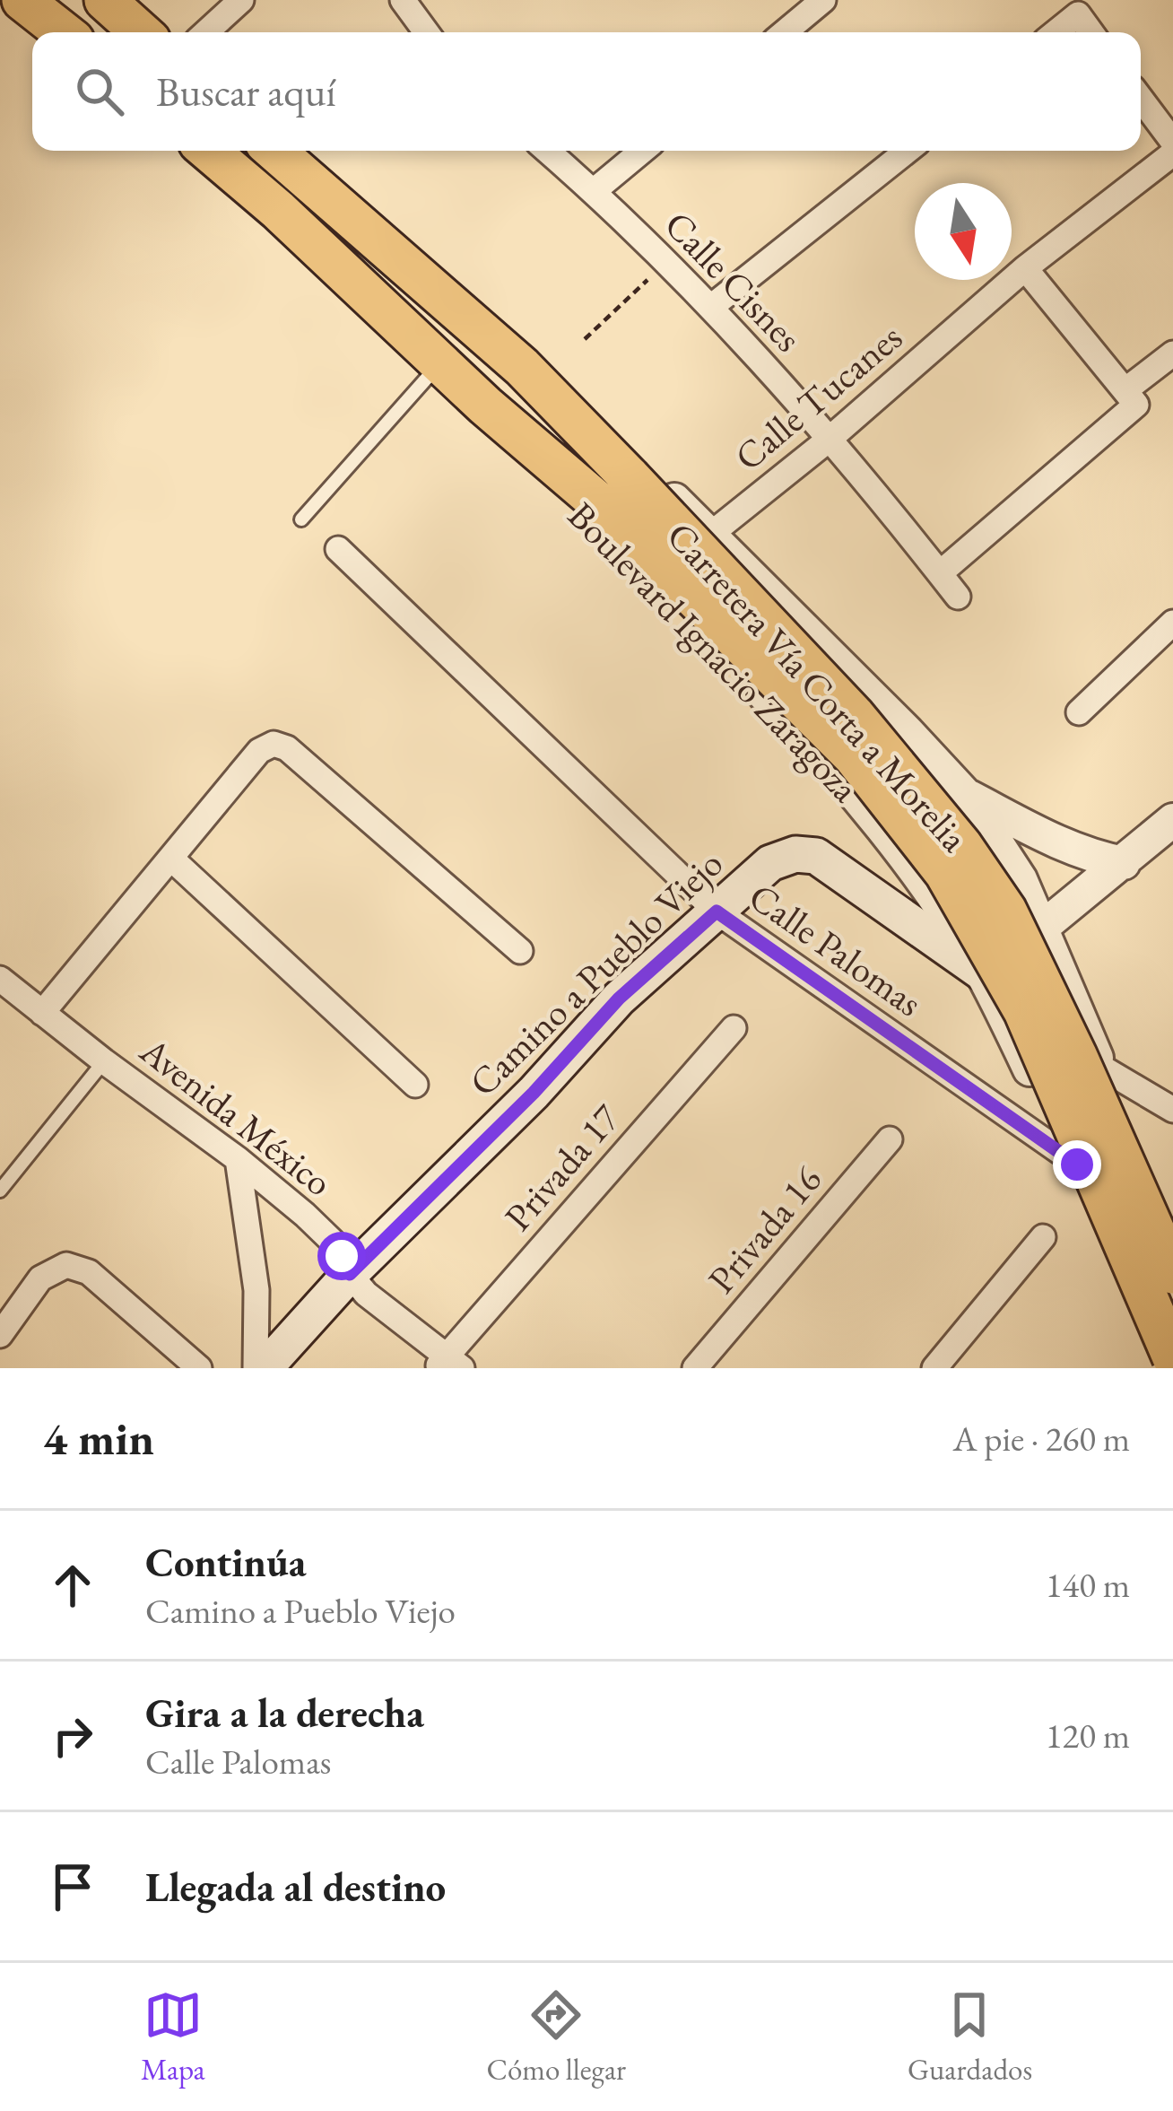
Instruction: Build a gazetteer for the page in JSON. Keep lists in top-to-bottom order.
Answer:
{
  "streets": {
    "main road": ["Boulevard Ignacio Zaragoza", "Carretera Vía Corta a Morelia", "Camino a Pueblo Viejo"],
    "street": [
      "Calle Cisnes",
      "Calle Tucanes",
      "Calle Palomas",
      "Avenida México",
      "Privada 17",
      "Privada 16"
    ]
  },
  "crossings": [
    ["Calle Cisnes", "Calle Tucanes"],
    ["Calle Tucanes", "Boulevard Ignacio Zaragoza"],
    ["Boulevard Ignacio Zaragoza", "Carretera Vía Corta a Morelia"],
    ["Boulevard Ignacio Zaragoza", "Calle Palomas"],
    ["Boulevard Ignacio Zaragoza", "Camino a Pueblo Viejo"],
    ["Calle Palomas", "Camino a Pueblo Viejo"],
    ["Camino a Pueblo Viejo", "Avenida México"],
    ["Avenida México", "Privada 17"]
  ],
  "north": "bottom",
  "page": {
    "search": "Buscar aquí",
    "heading": ["4 min", "A pie · 260 m"],
    "list": [
      ["Continúa", "Camino a Pueblo Viejo", "140 m"],
      ["Gira a la derecha", "Calle Palomas", "120 m"],
      "Llegada al destino"
    ],
    "nav": ["Mapa", "Cómo llegar", "Guardados"]
  }
}
